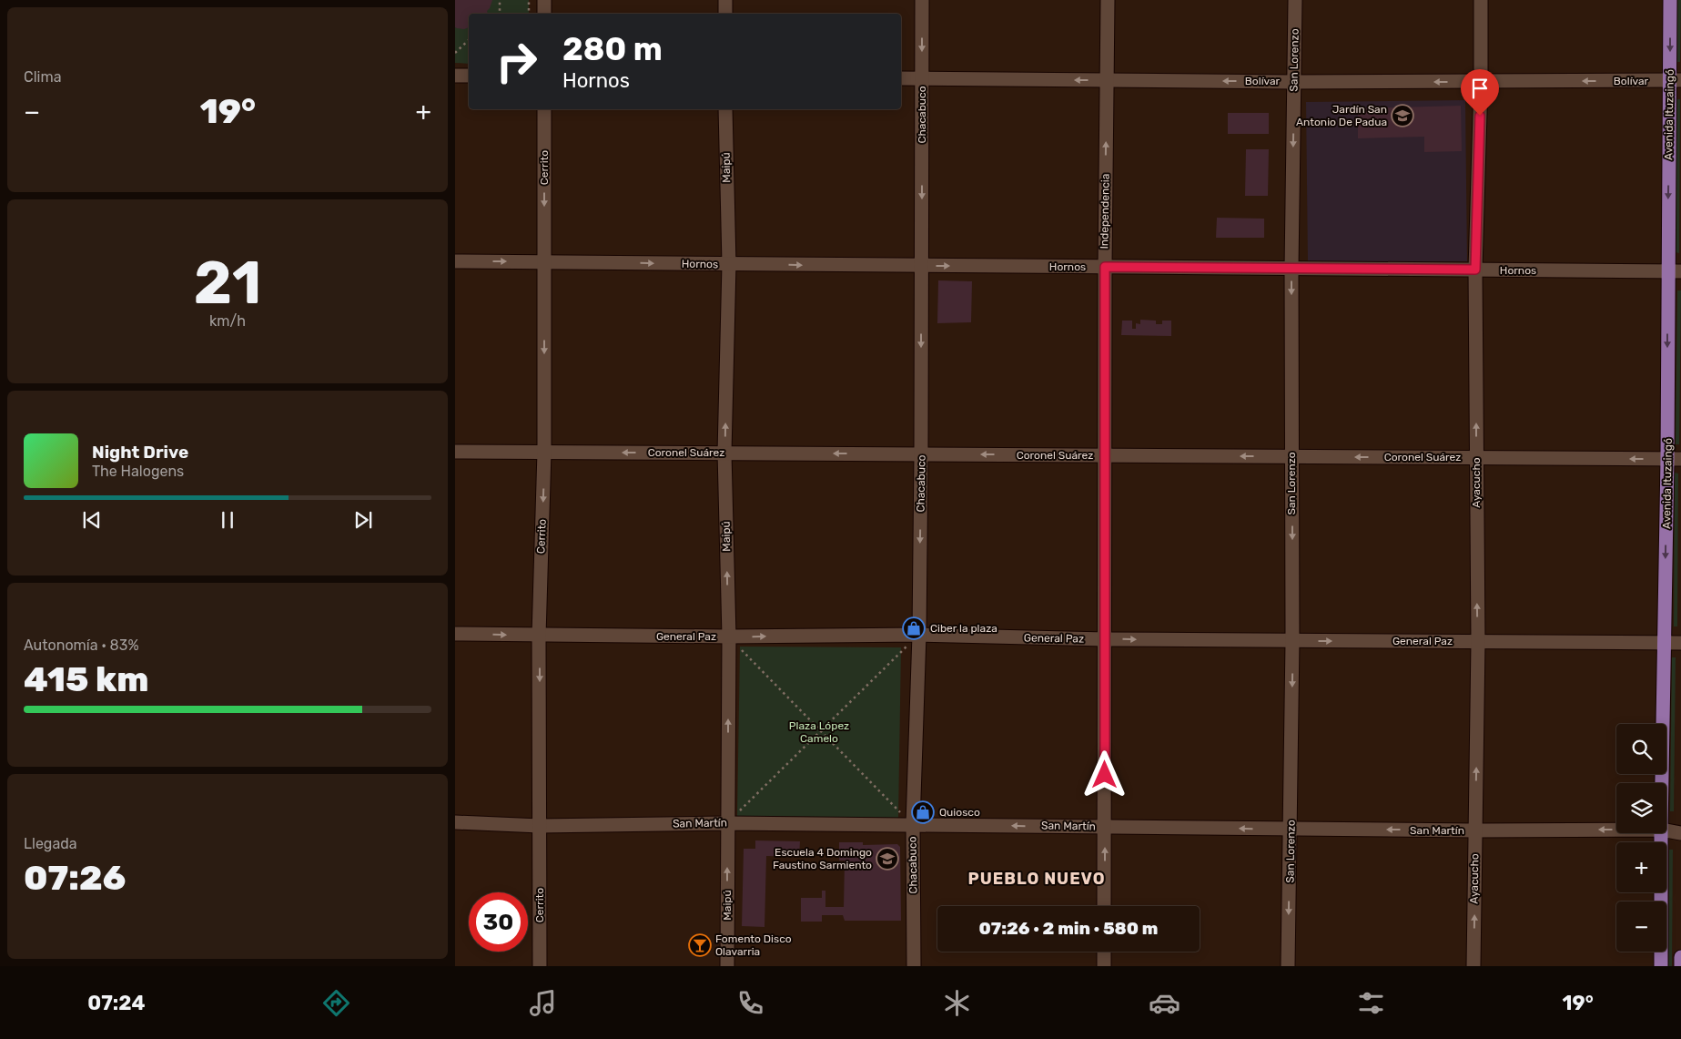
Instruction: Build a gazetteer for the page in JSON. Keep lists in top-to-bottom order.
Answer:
{
  "streets": {
    "main road": ["Avenida Ituzaingó"],
    "street": [
      "San Lorenzo",
      "Bolívar",
      "Chacabuco",
      "Cerrito",
      "Maipú",
      "Independencia",
      "Hornos",
      "Coronel Suárez",
      "Ayacucho",
      "General Paz",
      "San Martín"
    ]
  },
  "crossings": [
    ["San Lorenzo", "Bolívar"],
    ["San Lorenzo", "Hornos"],
    ["San Lorenzo", "Coronel Suárez"],
    ["San Lorenzo", "General Paz"],
    ["San Lorenzo", "San Martín"],
    ["Bolívar", "Chacabuco"],
    ["Bolívar", "Avenida Ituzaingó"],
    ["Bolívar", "Independencia"],
    ["Bolívar", "Ayacucho"],
    ["Chacabuco", "Hornos"],
    ["Chacabuco", "Coronel Suárez"],
    ["Chacabuco", "General Paz"],
    ["Chacabuco", "San Martín"],
    ["Avenida Ituzaingó", "Hornos"],
    ["Avenida Ituzaingó", "Coronel Suárez"],
    ["Avenida Ituzaingó", "General Paz"],
    ["Cerrito", "Hornos"],
    ["Cerrito", "Coronel Suárez"],
    ["Cerrito", "General Paz"],
    ["Cerrito", "San Martín"],
    ["Maipú", "Hornos"],
    ["Maipú", "Coronel Suárez"],
    ["Maipú", "General Paz"],
    ["Maipú", "San Martín"],
    ["Independencia", "Hornos"],
    ["Independencia", "Coronel Suárez"],
    ["Independencia", "General Paz"],
    ["Independencia", "San Martín"],
    ["Hornos", "Ayacucho"],
    ["Coronel Suárez", "Ayacucho"],
    ["Ayacucho", "General Paz"],
    ["Ayacucho", "San Martín"]
  ],
  "one_way": [
    "San Lorenzo",
    "Bolívar",
    "Chacabuco",
    "Avenida Ituzaingó",
    "Cerrito",
    "Maipú",
    "Hornos",
    "Coronel Suárez",
    "Ayacucho",
    "General Paz",
    "San Martín"
  ],
  "districts": ["PUEBLO NUEVO"],
  "parks": ["Plaza López Camelo"],
  "places": {
    "school or university": ["Jardín San Antonio De Padua", "Escuela 4 Domingo Faustino Sarmiento"],
    "shop": ["Ciber la plaza", "Quiosco"],
    "bar": ["Fomento Disco Olavarria"]
  },
  "page": {
    "tile": [
      "Clima",
      ["21", "km/h"],
      ["Autonomía · 83%", "415 km"],
      ["Llegada", "07:26"]
    ],
    "turn": ["280 m", "Hornos"],
    "heat": ["−", "19°", "+"],
    "song": ["Night Drive", "The Halogens"],
    "map_buttons": ["+", "−"],
    "limit": "30",
    "trip": "07:26 · 2 min · 580 m",
    "tabs": ["07:24", "19°"]
  }
}
